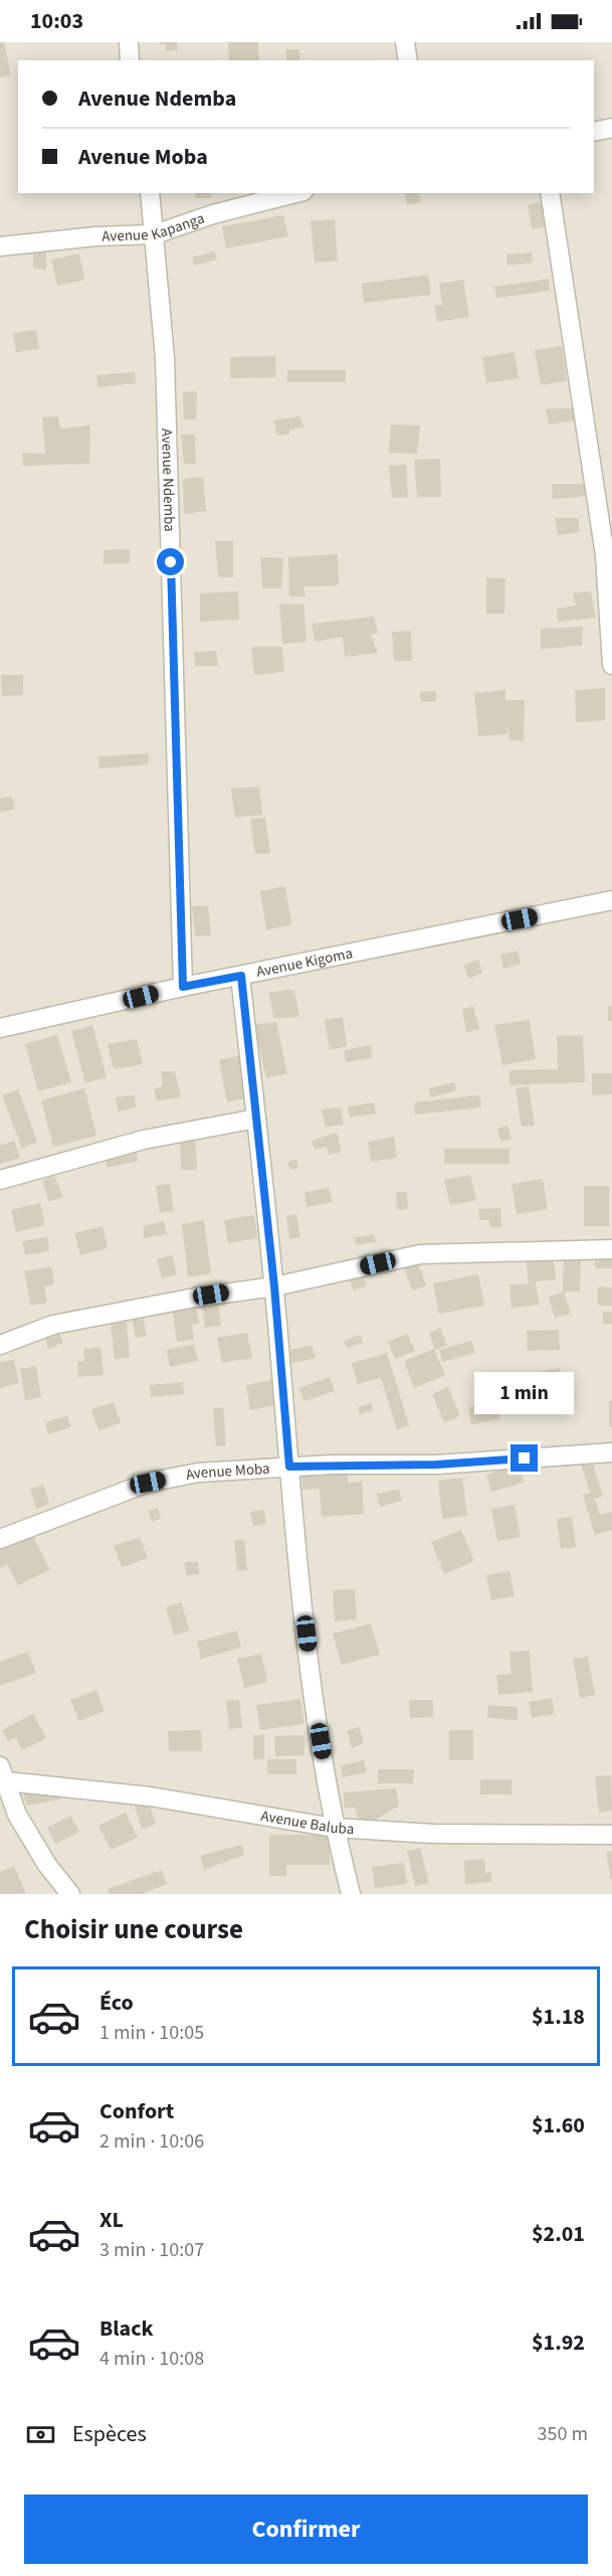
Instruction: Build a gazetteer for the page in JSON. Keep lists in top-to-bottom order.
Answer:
{
  "streets": {
    "street": [
      "Avenue Kapanga",
      "Avenue Ndemba",
      "Avenue Kigoma",
      "Avenue Moba",
      "Avenue Baluba"
    ]
  },
  "crossings": [
    ["Avenue Kapanga", "Avenue Ndemba"],
    ["Avenue Ndemba", "Avenue Kigoma"]
  ],
  "page": {
    "status": "10:03",
    "banner": ["Avenue Ndemba", "Avenue Moba"],
    "bubble": "1 min",
    "heading": "Choisir une course",
    "list": [
      {
        "name": "Éco",
        "note": "1 min · 10:05",
        "value": "$1.18"
      },
      {
        "name": "Confort",
        "note": "2 min · 10:06",
        "value": "$1.60"
      },
      {
        "name": "XL",
        "note": "3 min · 10:07",
        "value": "$2.01"
      },
      {
        "name": "Black",
        "note": "4 min · 10:08",
        "value": "$1.92"
      }
    ],
    "pay": ["Espèces", "350 m"],
    "buttons": "Confirmer"
  }
}
